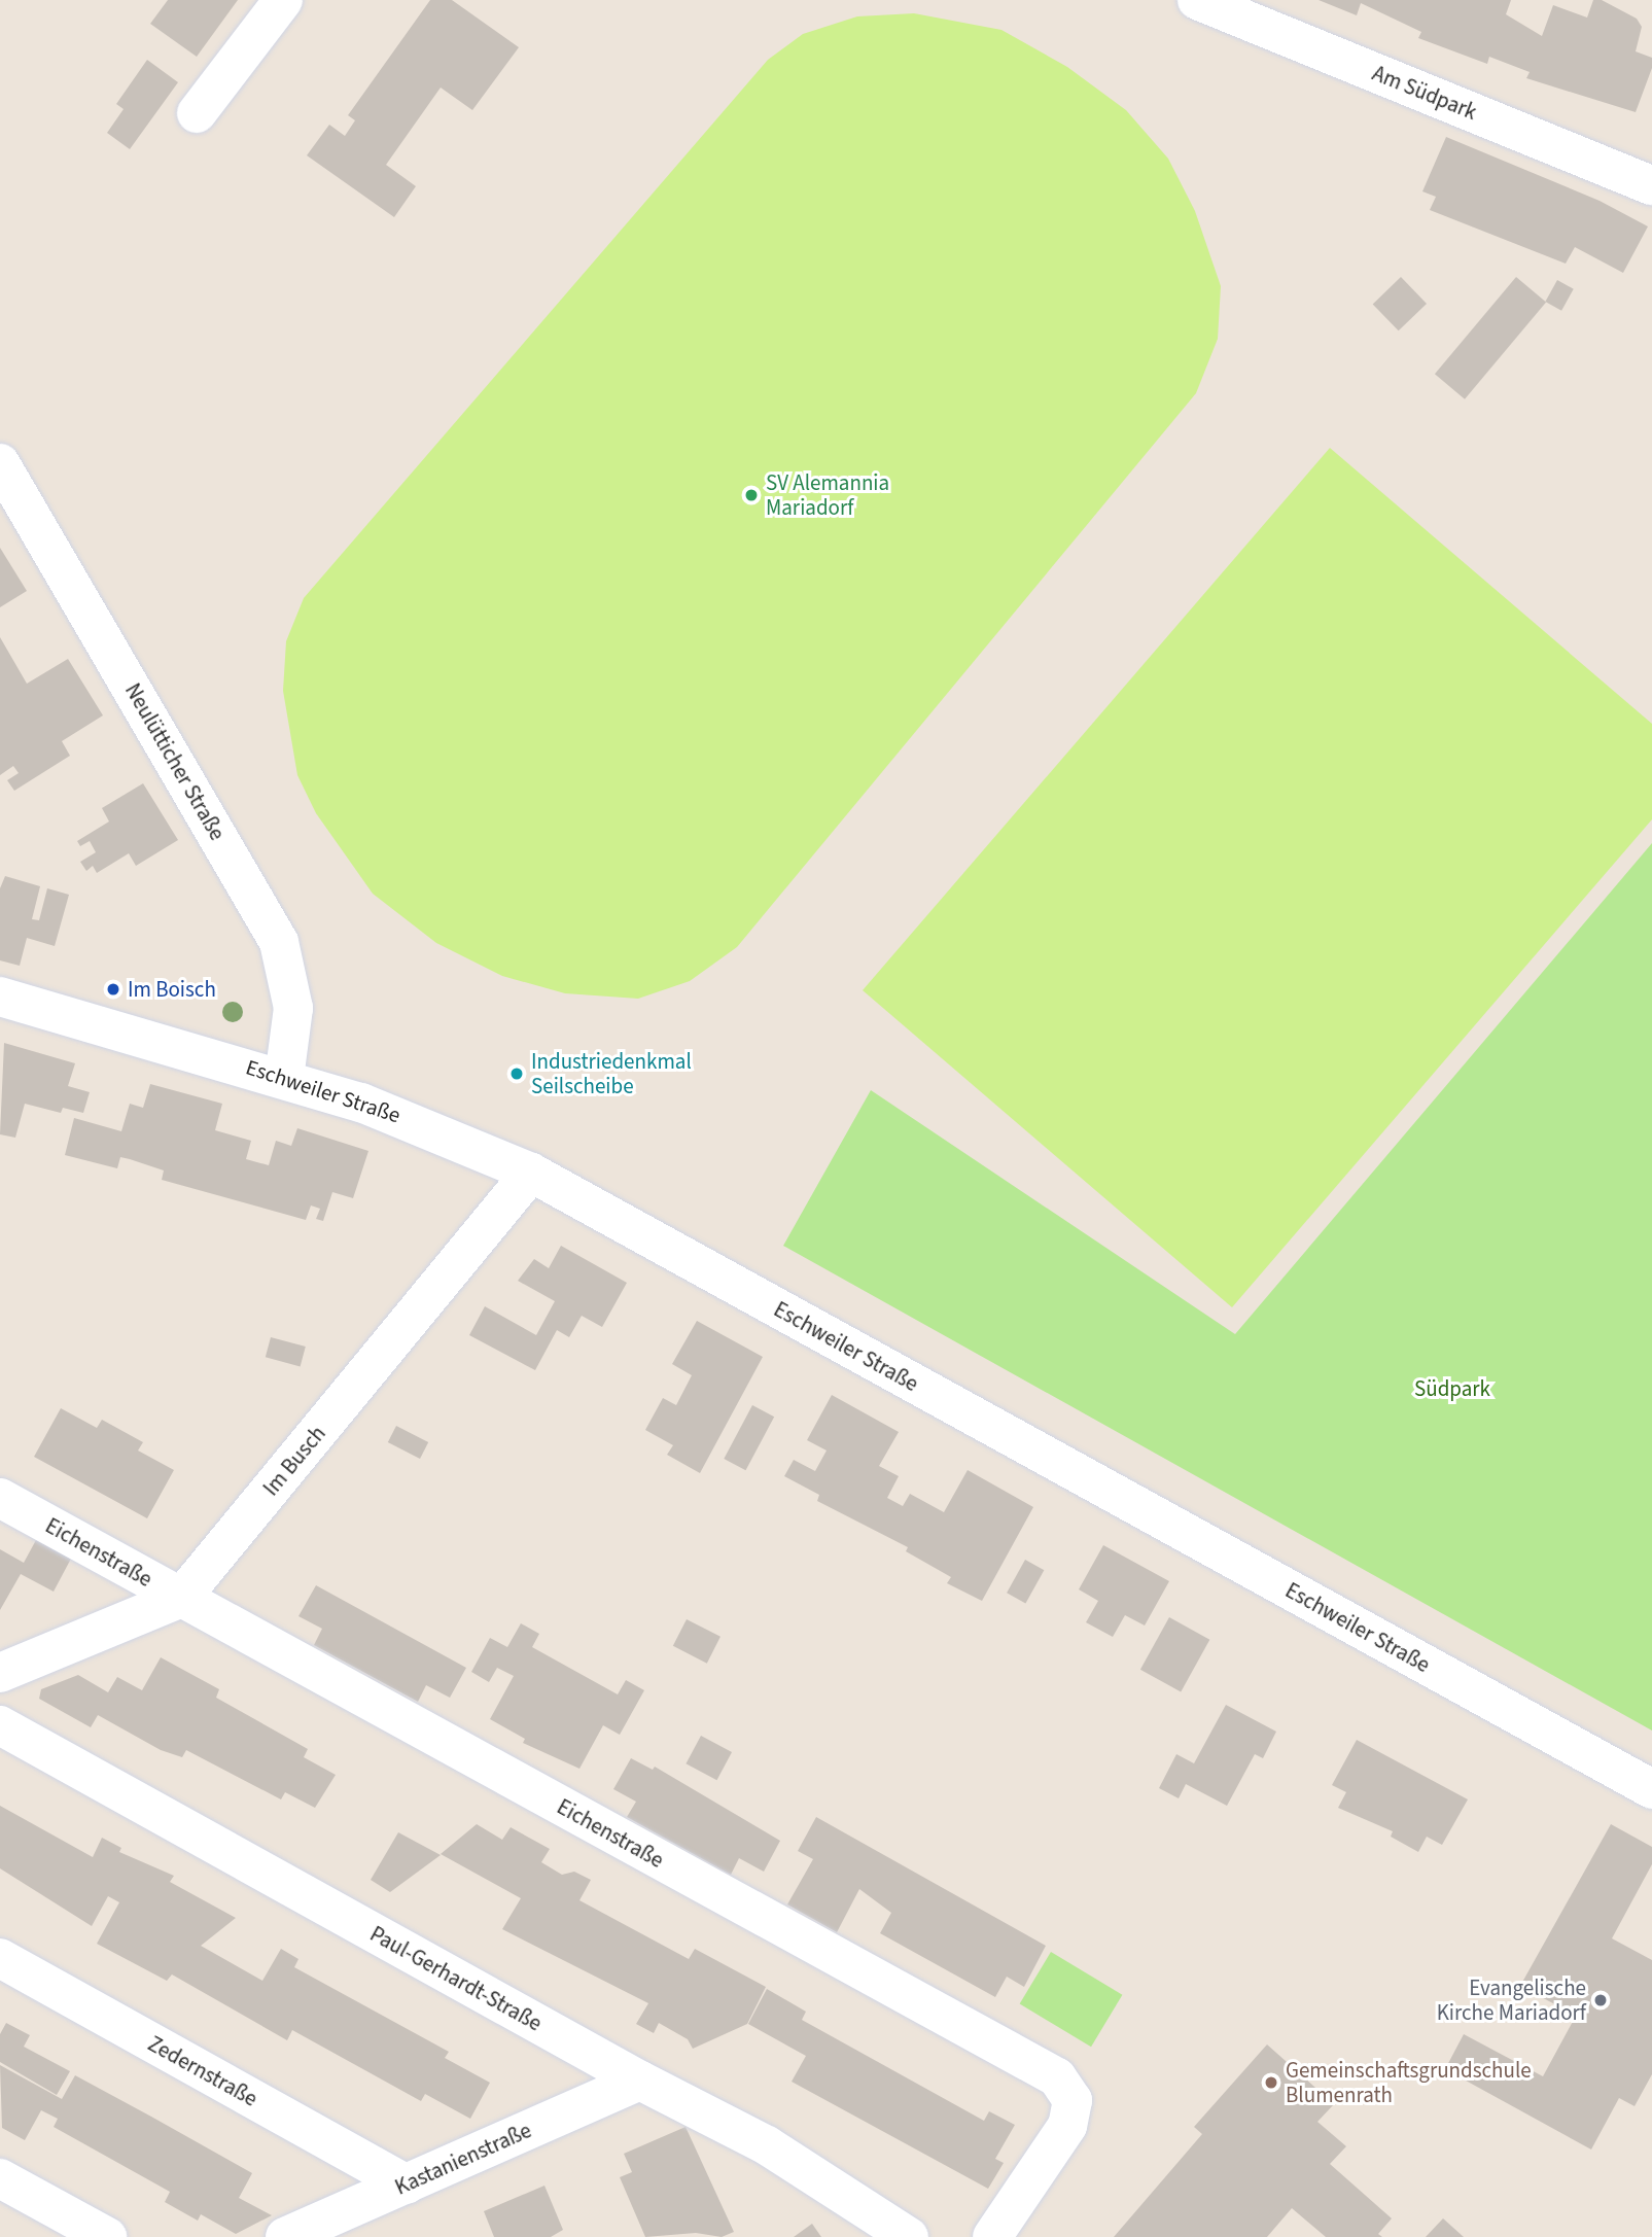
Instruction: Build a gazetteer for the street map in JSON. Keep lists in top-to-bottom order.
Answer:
{
  "streets": {
    "street": [
      "Am Südpark",
      "Neulütticher Straße",
      "Eschweiler Straße",
      "Im Busch",
      "Eichenstraße",
      "Paul-Gerhardt-Straße",
      "Zedernstraße",
      "Kastanienstraße"
    ]
  },
  "crossings": [
    ["Neulütticher Straße", "Eschweiler Straße"],
    ["Eschweiler Straße", "Im Busch"],
    ["Im Busch", "Eichenstraße"],
    ["Paul-Gerhardt-Straße", "Kastanienstraße"],
    ["Zedernstraße", "Kastanienstraße"]
  ],
  "parks": ["Südpark"],
  "places": [
    "SV Alemannia Mariadorf",
    "Im Boisch",
    "Industriedenkmal Seilscheibe",
    "Evangelische Kirche Mariadorf",
    "Gemeinschaftsgrundschule Blumenrath"
  ]
}
